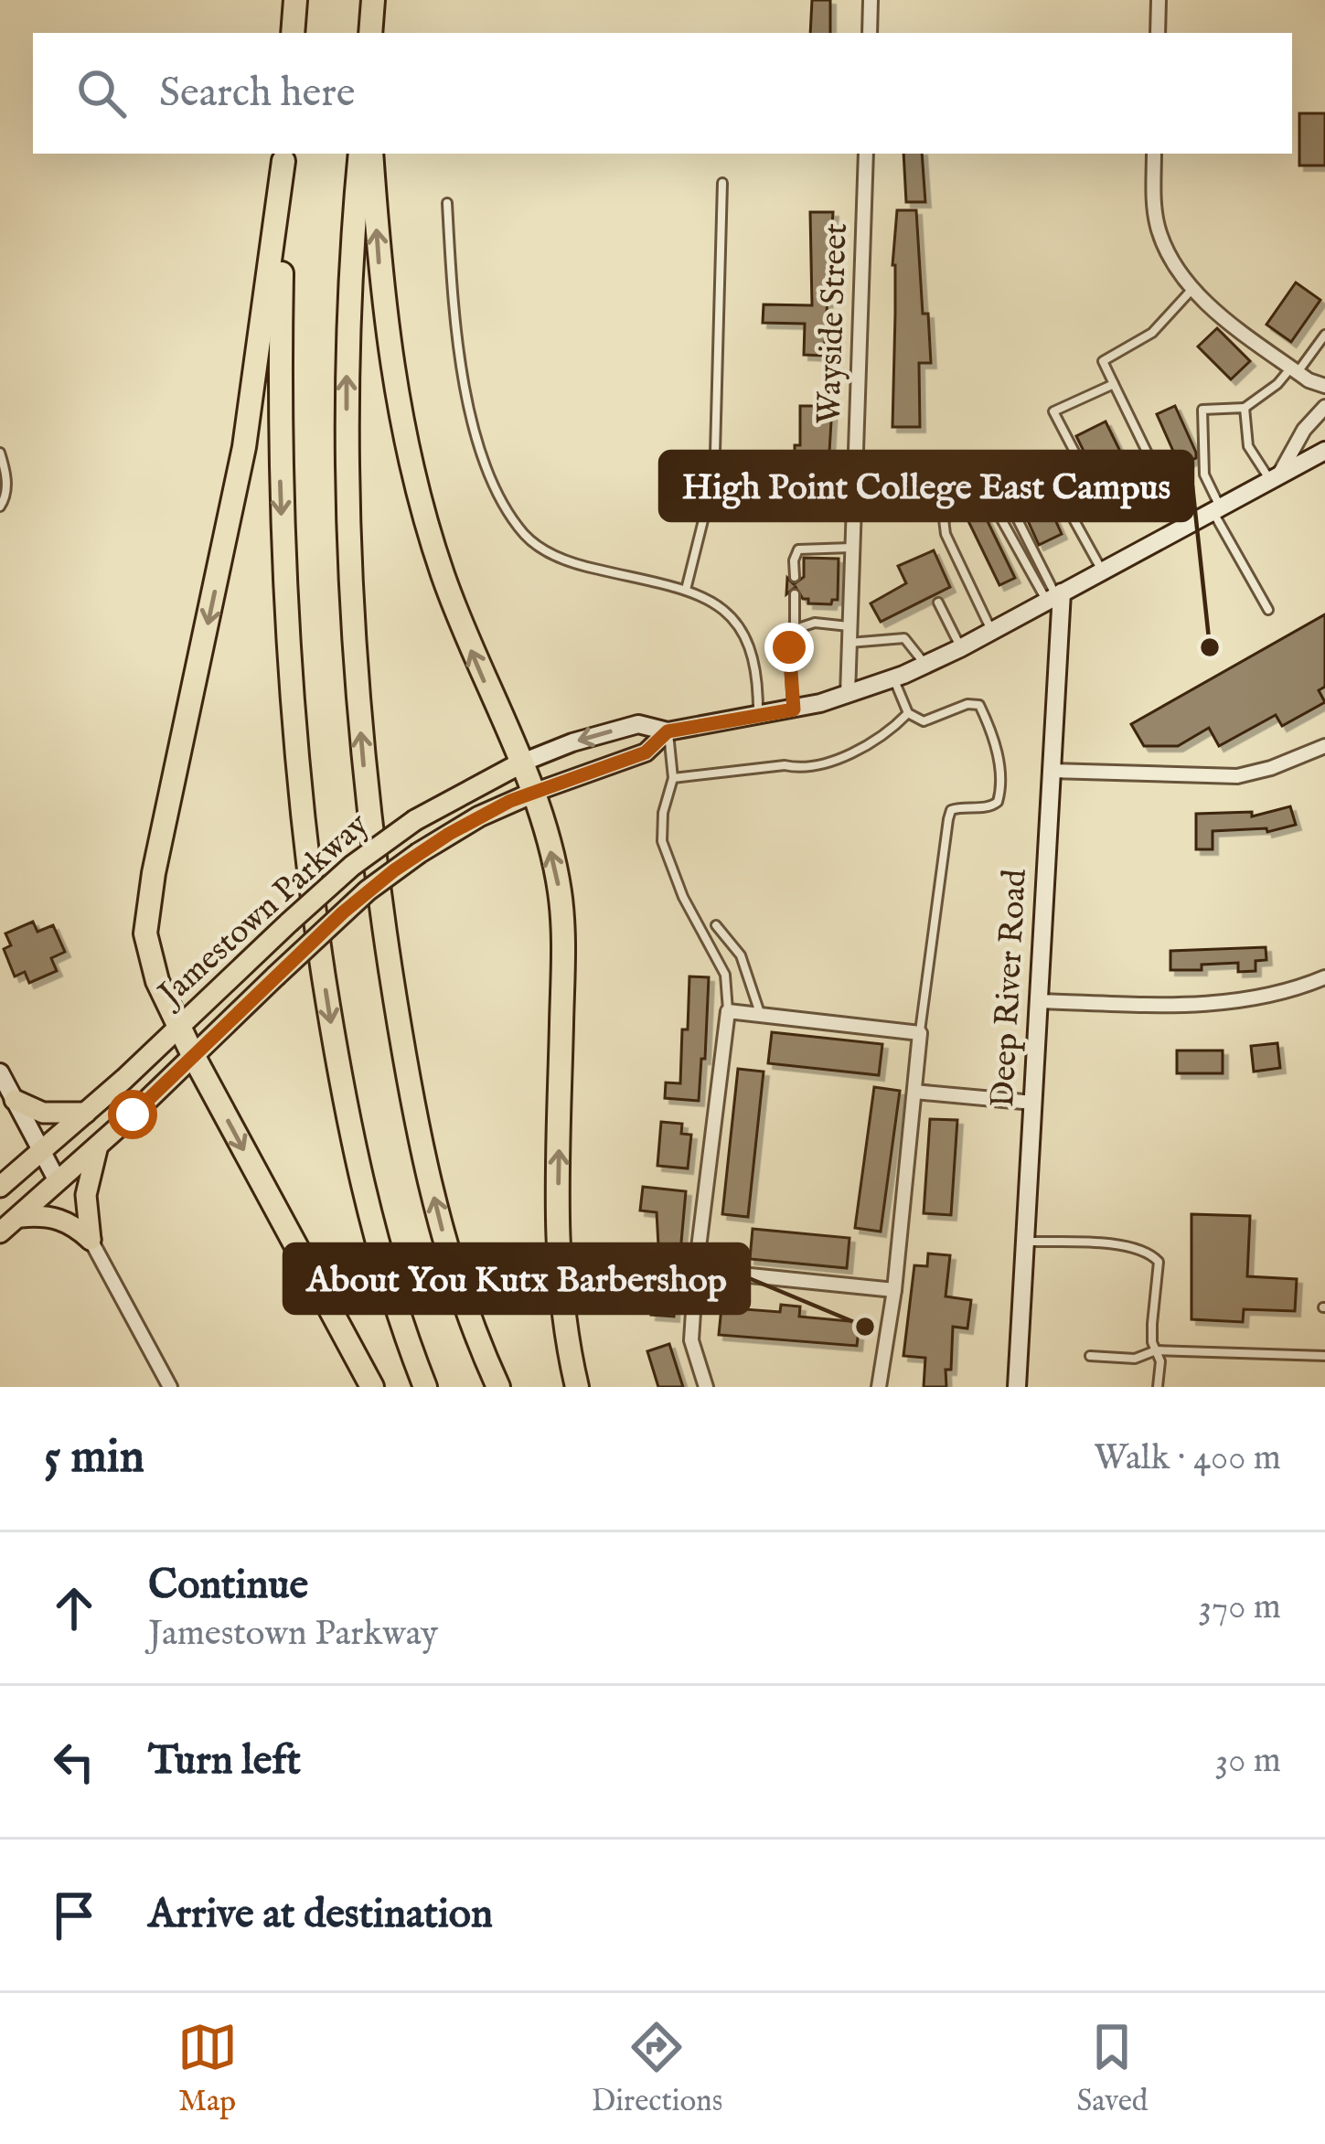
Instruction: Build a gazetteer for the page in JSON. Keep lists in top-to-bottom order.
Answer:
{
  "streets": {
    "main road": ["Jamestown Parkway", "Deep River Road"],
    "street": ["Wayside Street"]
  },
  "crossings": [
    ["Wayside Street", "Jamestown Parkway"],
    ["Jamestown Parkway", "Deep River Road"]
  ],
  "places": ["High Point College East Campus", "About You Kutx Barbershop"],
  "page": {
    "search": "Search here",
    "heading": ["5 min", "Walk · 400 m"],
    "list": [
      ["Continue", "Jamestown Parkway", "370 m"],
      ["Turn left", "30 m"],
      "Arrive at destination"
    ],
    "nav": ["Map", "Directions", "Saved"]
  }
}
